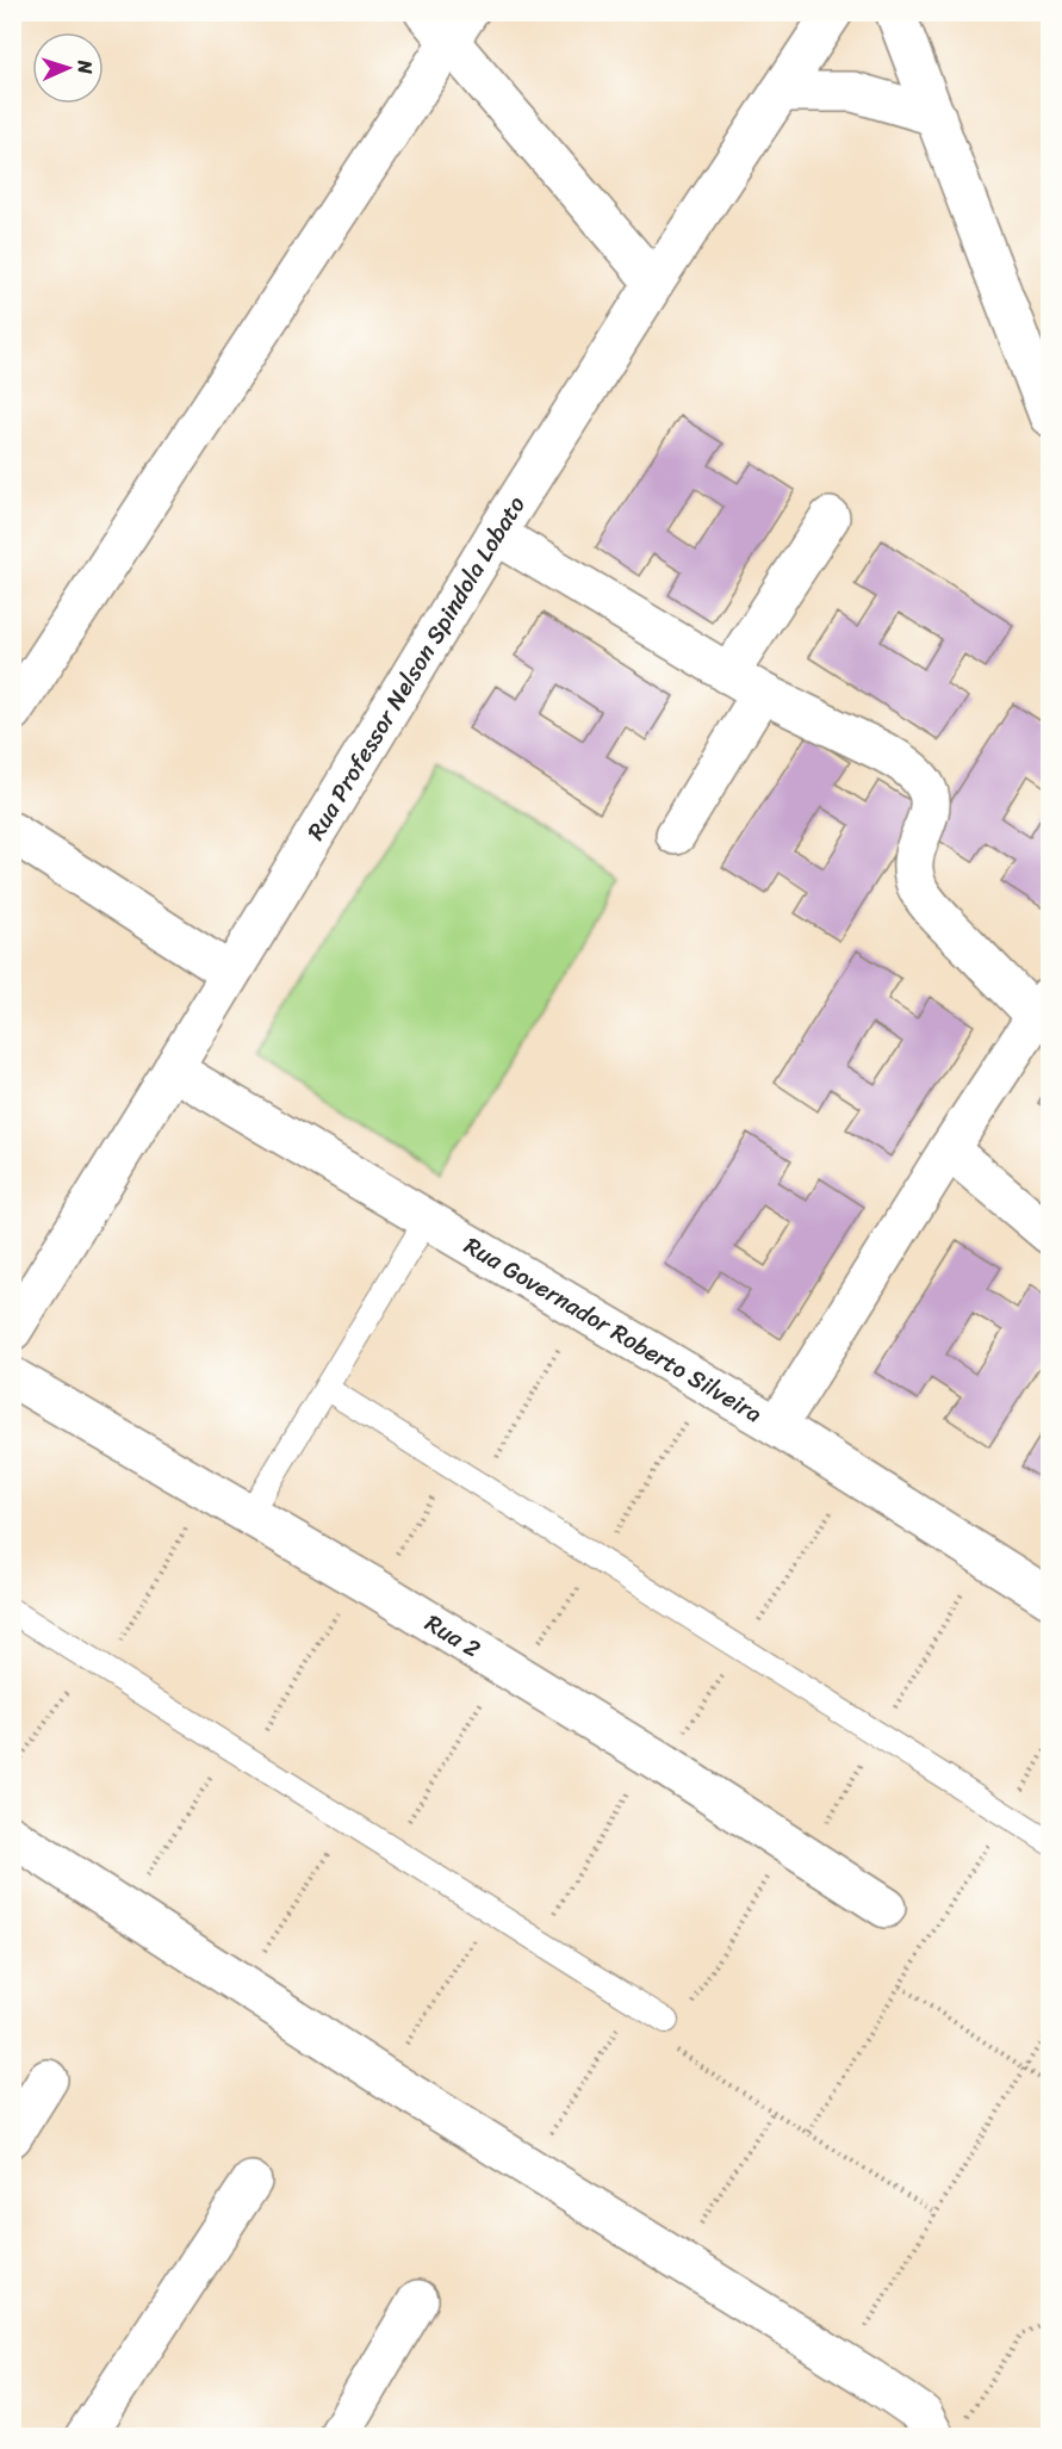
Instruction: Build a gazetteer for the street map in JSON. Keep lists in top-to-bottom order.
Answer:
{
  "streets": {
    "street": ["Rua Professor Nelson Spindola Lobato", "Rua Governador Roberto Silveira", "Rua 2"]
  },
  "crossings": [
    ["Rua Professor Nelson Spindola Lobato", "Rua Governador Roberto Silveira"]
  ],
  "north": "right"
}
